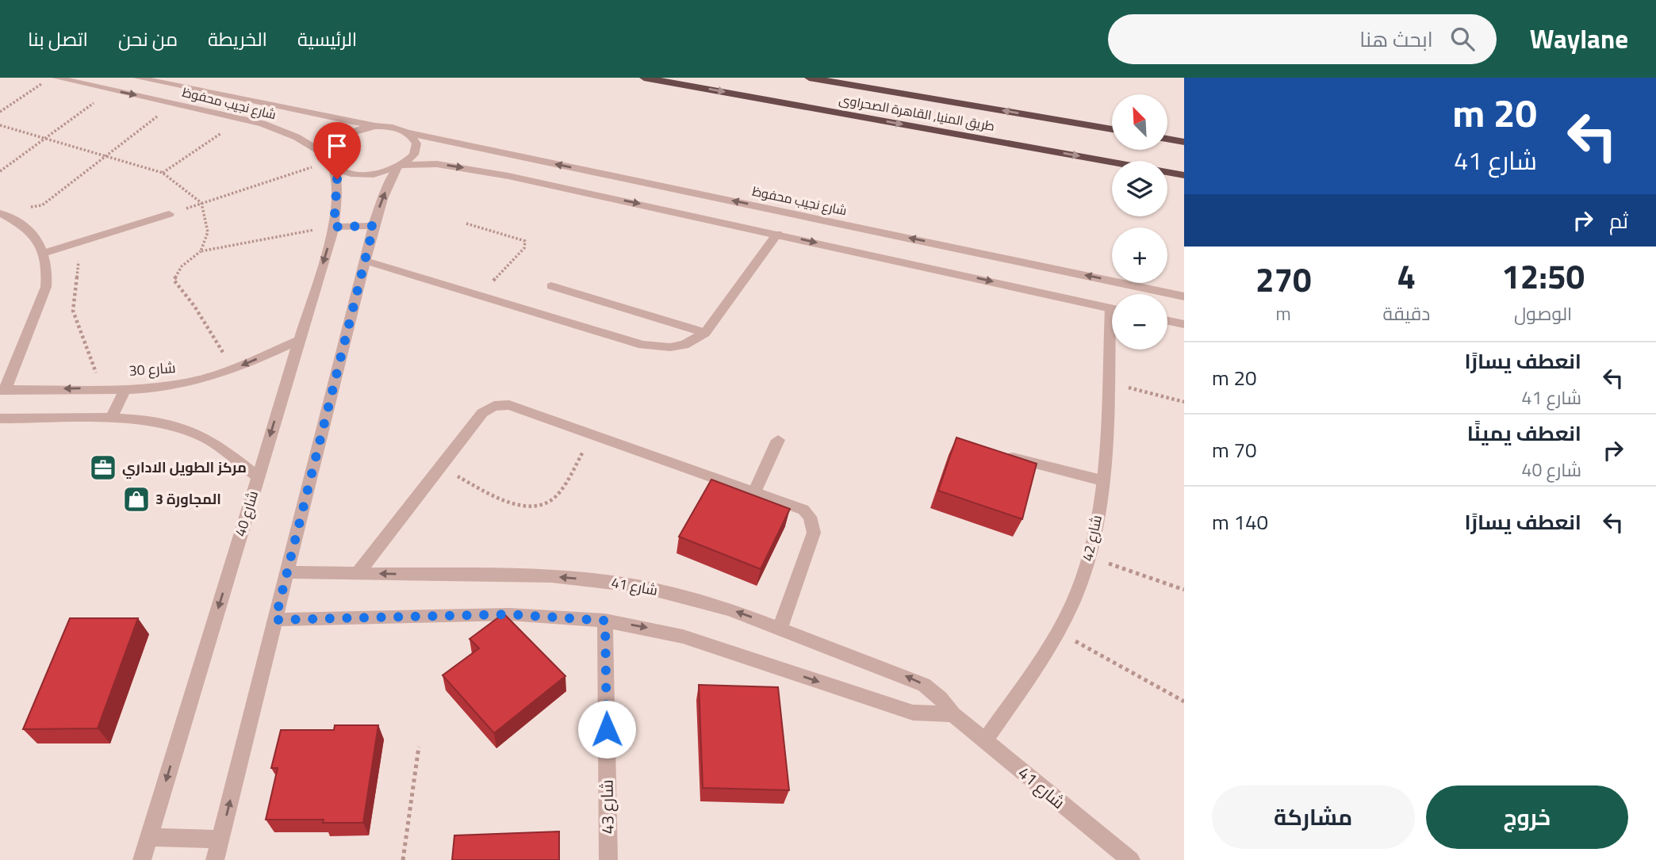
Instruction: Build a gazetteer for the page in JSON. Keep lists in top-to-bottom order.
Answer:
{
  "streets": {
    "highway": ["طريق المنيا, القاهرة الصحراوى"],
    "street": [
      "شارع نجيب محفوظ",
      "شارع 30",
      "شارع 40",
      "شارع 42",
      "شارع 41",
      "شارع 43"
    ]
  },
  "crossings": [
    ["شارع نجيب محفوظ", "شارع 40"],
    ["شارع 30", "شارع 40"],
    ["شارع 42", "شارع 41"]
  ],
  "places": {
    "office": ["مركز الطويل الاداري"],
    "shop": ["المجاورة 3"]
  },
  "north": "top left",
  "page": {
    "header": "Waylane",
    "search": "ابحث هنا",
    "nav": [
      "الرئيسية",
      "الخريطة",
      "من نحن",
      "اتصل بنا"
    ],
    "turn": ["20 m", "شارع 41"],
    "map_buttons": ["+", "−"],
    "then": "ثم",
    "eta": [
      "12:50",
      "الوصول",
      "4",
      "دقيقة",
      "270",
      "m"
    ],
    "list": [
      {
        "name": "انعطف يسارًا",
        "note": "شارع 41",
        "value": "20 m"
      },
      {
        "name": "انعطف يمينًا",
        "note": "شارع 40",
        "value": "70 m"
      },
      {
        "name": "انعطف يسارًا",
        "value": "140 m"
      }
    ],
    "buttons": ["خروج", "مشاركة"]
  }
}
